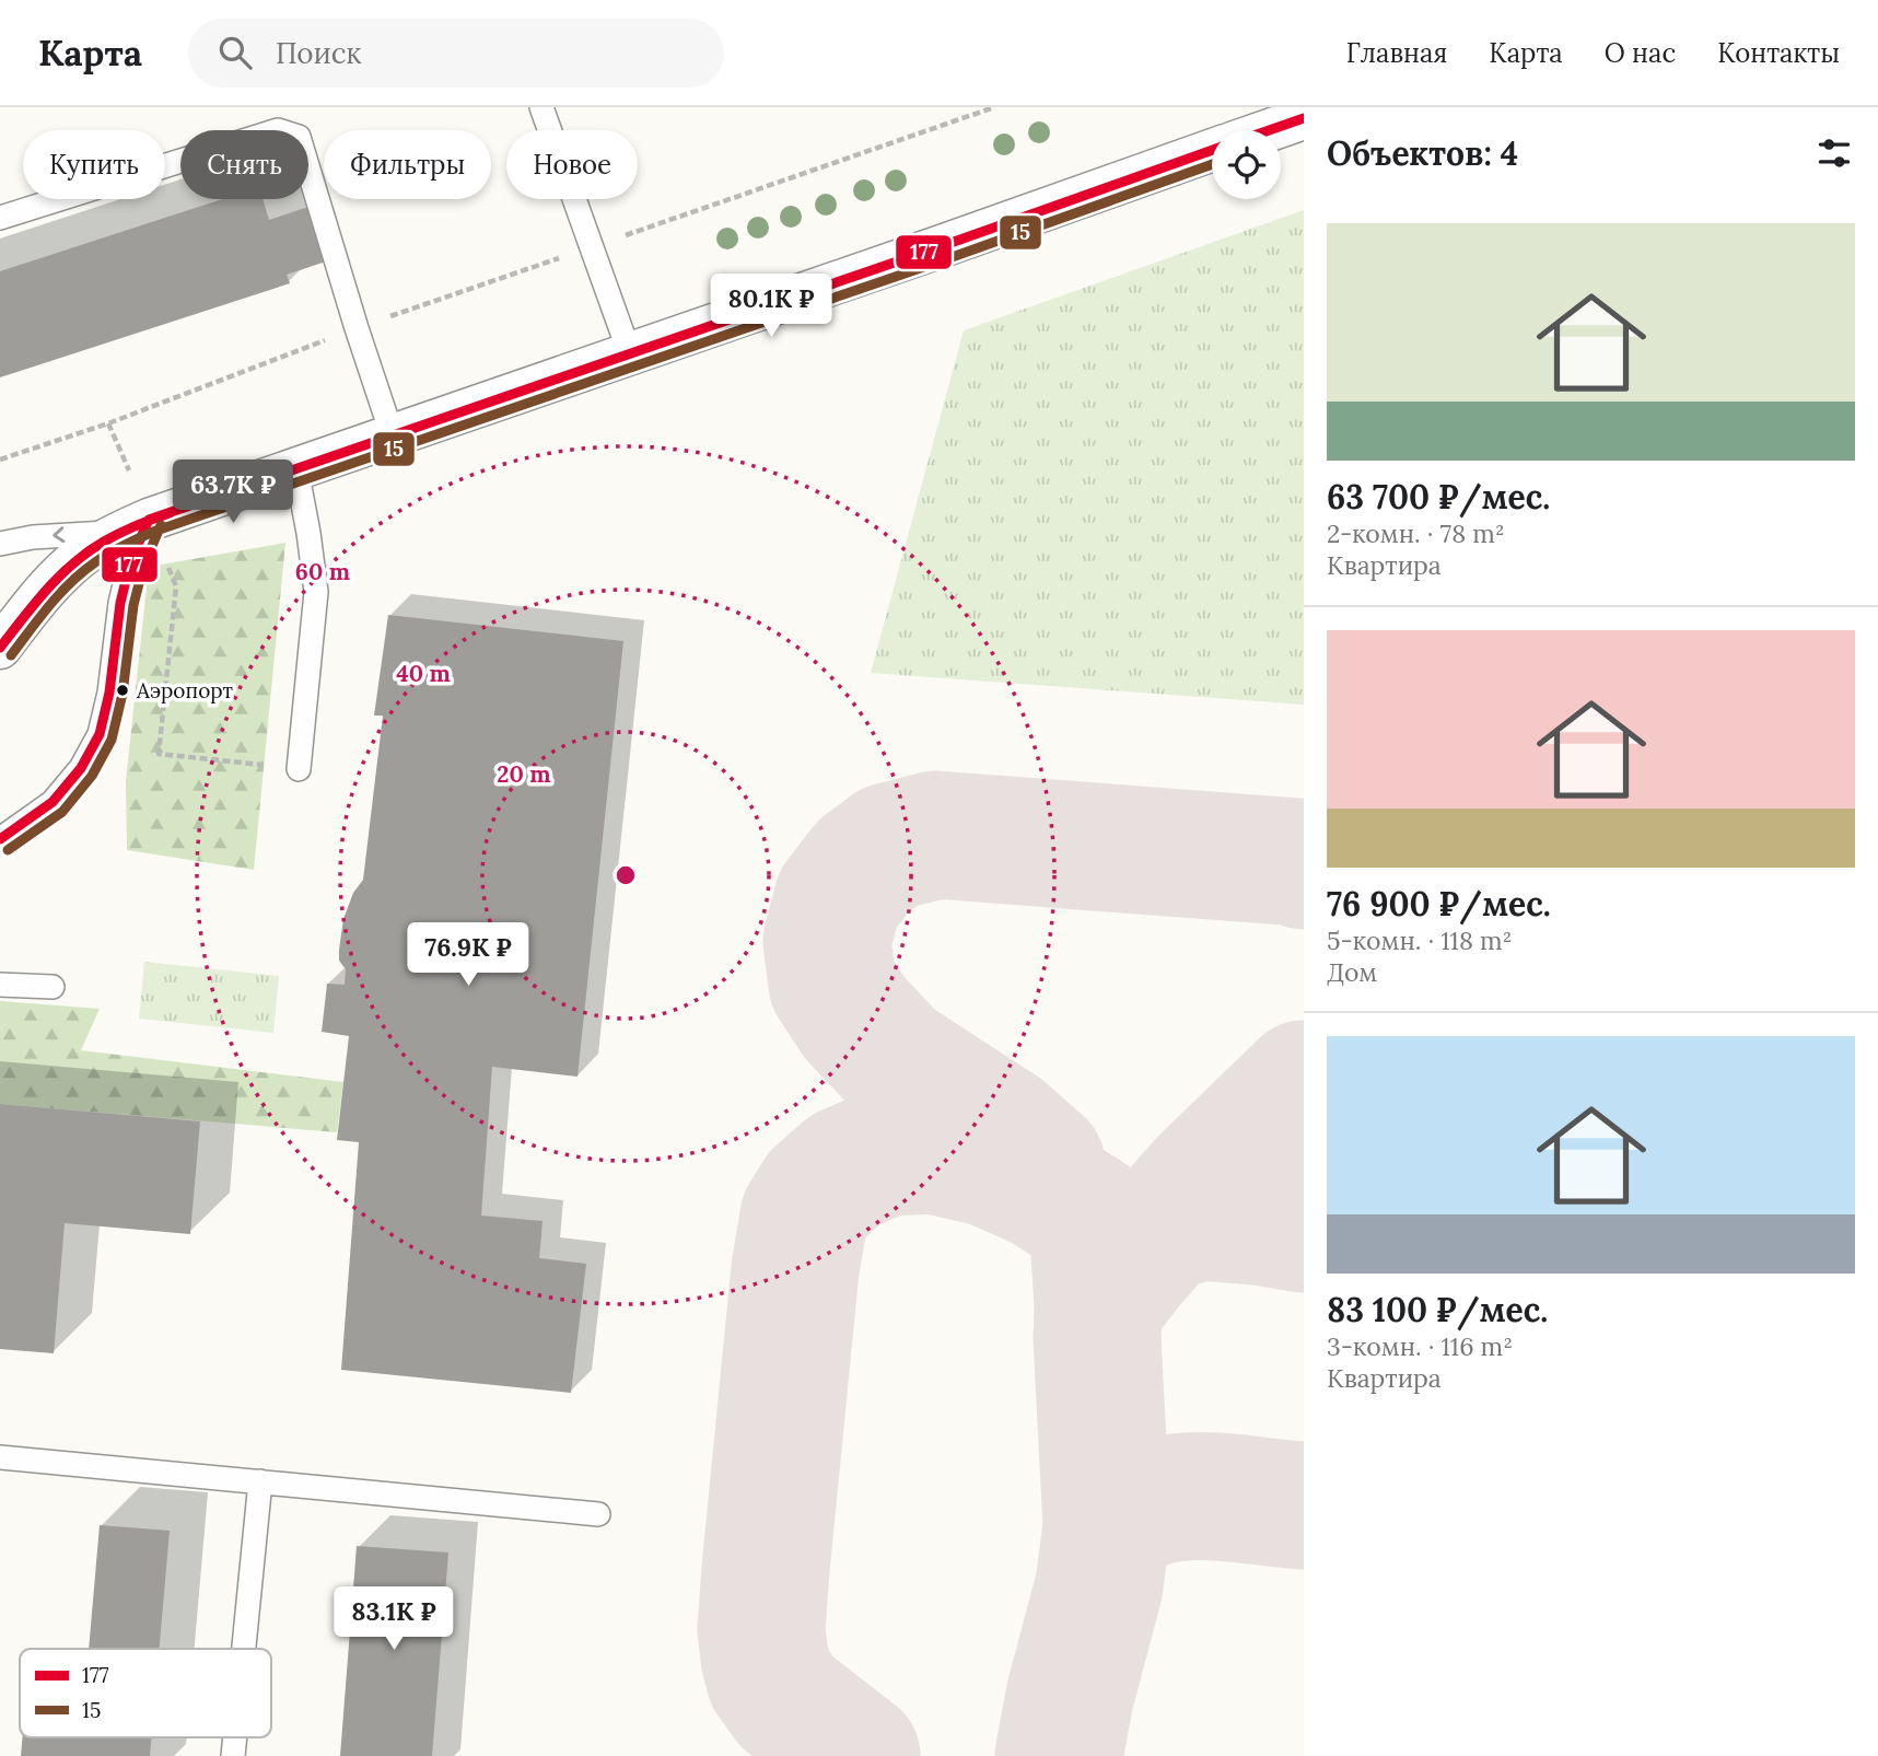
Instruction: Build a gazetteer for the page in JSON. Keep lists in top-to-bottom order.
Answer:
{
  "places": ["Аэропорт"],
  "lines": ["transit line 177", "transit line 15"],
  "legend": ["177", "15"],
  "page": {
    "header": "Карта",
    "search": "Поиск",
    "nav": [
      "Главная",
      "Карта",
      "О нас",
      "Контакты"
    ],
    "heading": "Объектов: 4",
    "chip": [
      "Купить",
      "Снять",
      "Фильтры",
      "Новое"
    ],
    "list": [
      {
        "name": "63 700 ₽/мес.",
        "note": "2-комн. · 78 m² · Квартира"
      },
      {
        "name": "76 900 ₽/мес.",
        "note": "5-комн. · 118 m² · Дом"
      },
      {
        "name": "83 100 ₽/мес.",
        "note": "3-комн. · 116 m² · Квартира"
      }
    ],
    "price": [
      "80.1K ₽",
      "63.7K ₽",
      "76.9K ₽",
      "83.1K ₽"
    ]
  },
  "rings": ["60 m", "40 m", "20 m"]
}
